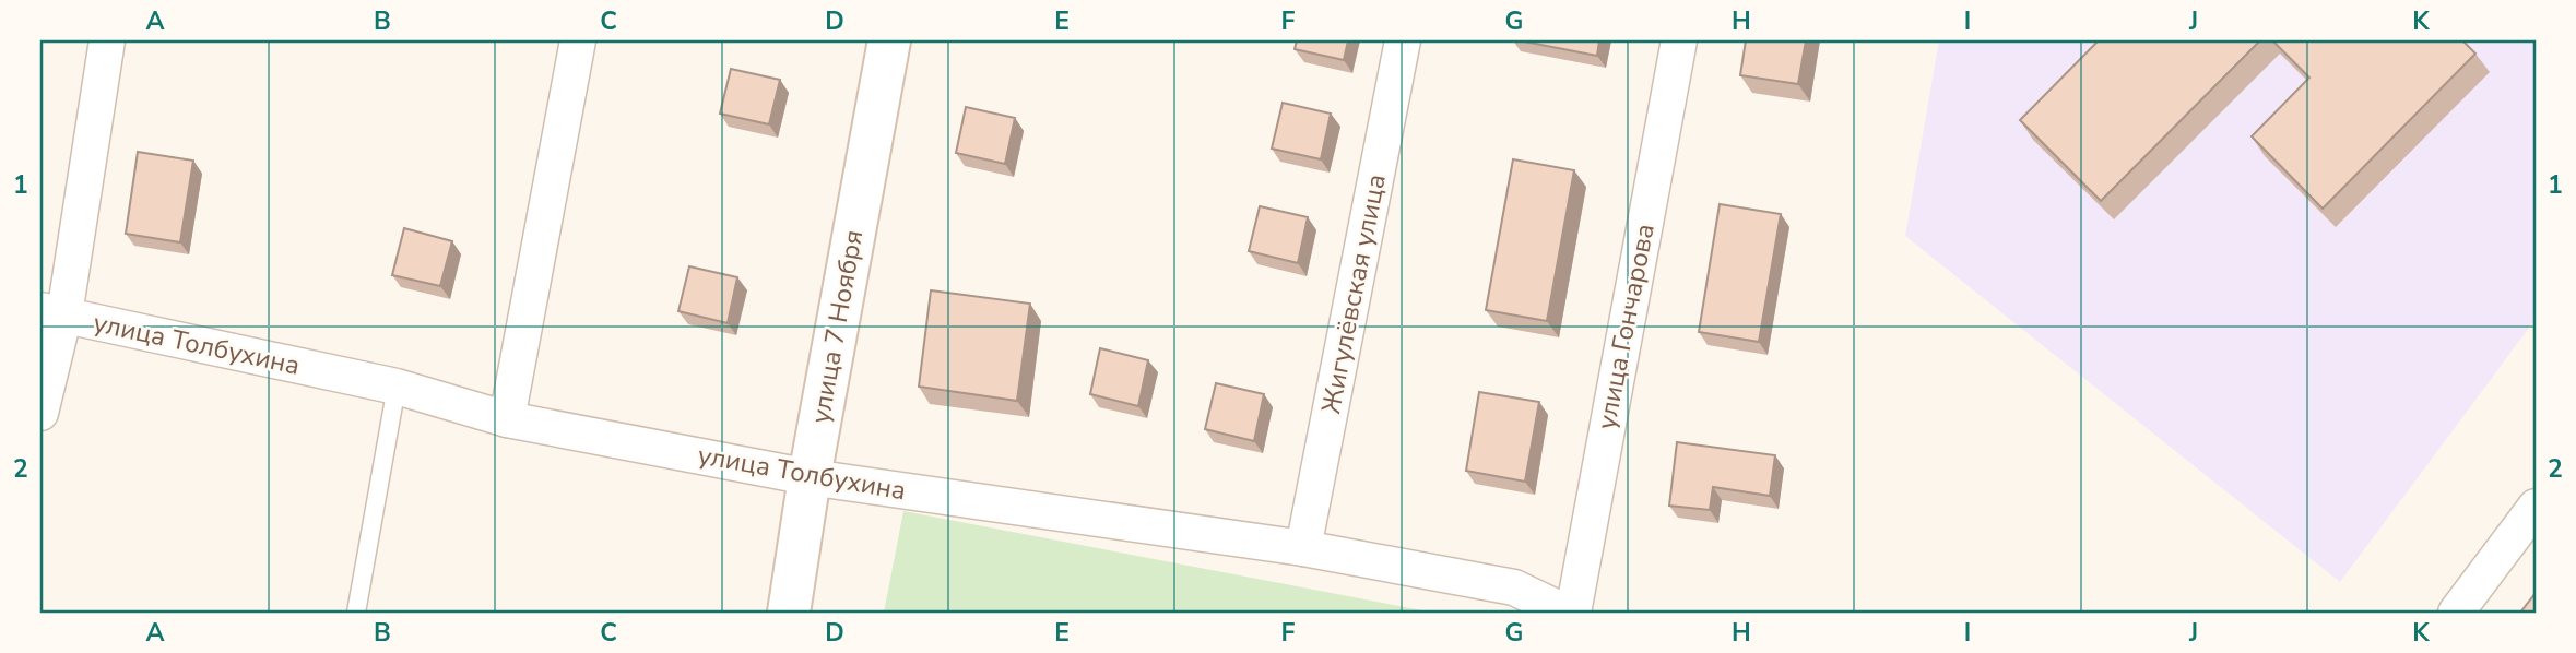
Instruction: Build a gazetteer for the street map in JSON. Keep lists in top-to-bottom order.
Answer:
{
  "streets": {
    "street": [
      "Жигулёвская улица",
      "улица 7 Ноября",
      "улица Гончарова",
      "улица Толбухина"
    ]
  },
  "crossings": [
    ["Жигулёвская улица", "улица Толбухина"],
    ["улица 7 Ноября", "улица Толбухина"]
  ],
  "grid": {
    "columns": [
      "A",
      "B",
      "C",
      "D",
      "E",
      "F",
      "G",
      "H",
      "I",
      "J",
      "K"
    ],
    "rows": ["1", "2"]
  }
}
